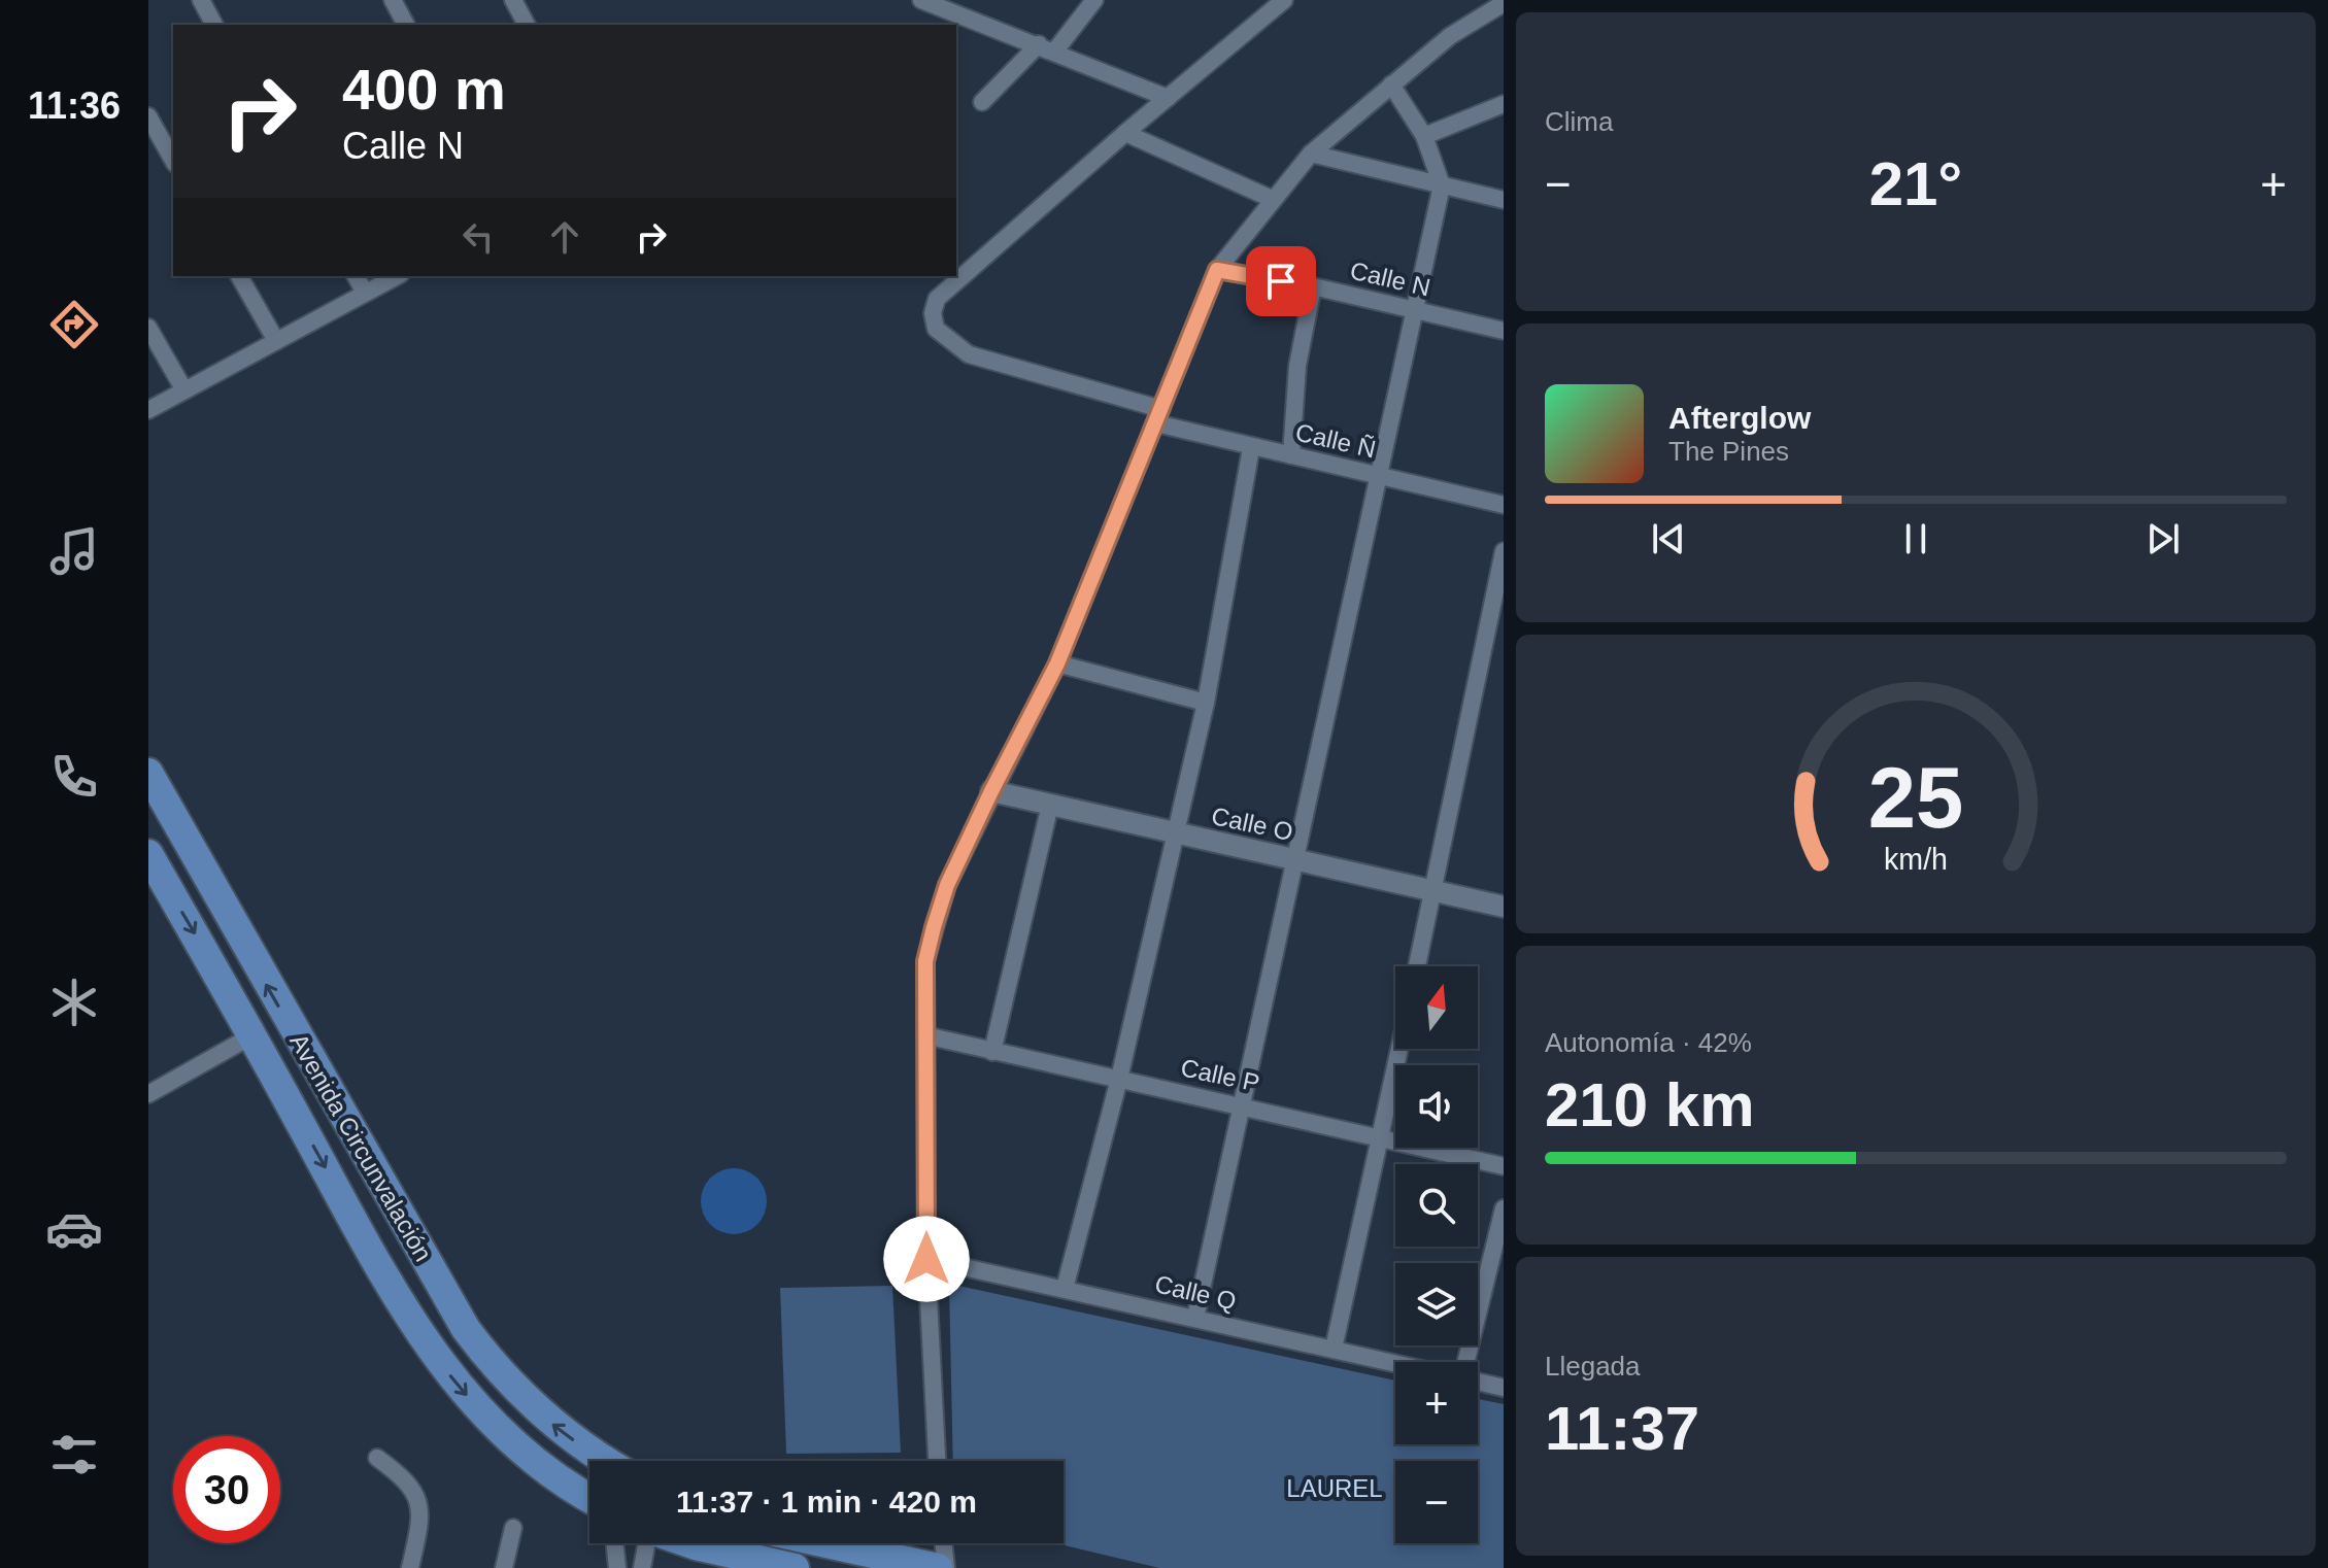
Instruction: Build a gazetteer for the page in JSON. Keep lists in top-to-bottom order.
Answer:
{
  "streets": {
    "highway": ["Avenida Circunvalación"],
    "street": [
      "Calle N",
      "Calle Ñ",
      "Calle O",
      "Calle P",
      "Calle Q"
    ]
  },
  "parks": ["LAUREL"],
  "north": "top",
  "page": {
    "tabs": "11:36",
    "tile": [
      "Clima",
      ["Autonomía · 42%", "210 km"],
      ["Llegada", "11:37"]
    ],
    "turn": ["400 m", "Calle N"],
    "heat": ["−", "21°", "+"],
    "song": ["Afterglow", "The Pines"],
    "map_buttons": ["+", "−"],
    "limit": "30",
    "trip": "11:37 · 1 min · 420 m",
    "gauge": ["25", "km/h"]
  }
}
